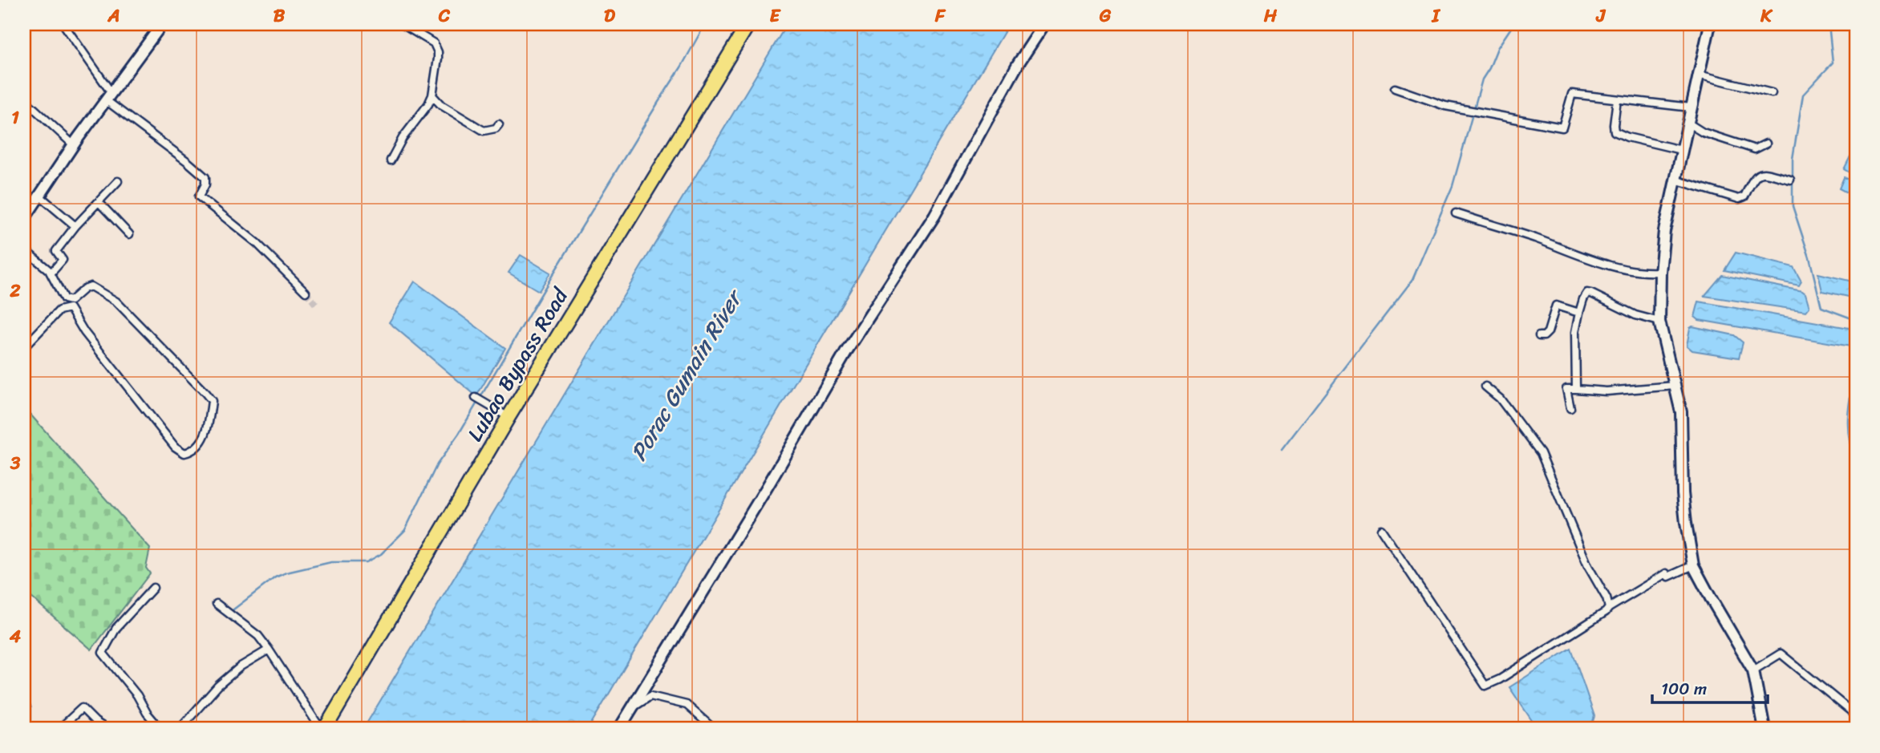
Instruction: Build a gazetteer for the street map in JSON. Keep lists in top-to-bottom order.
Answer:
{
  "streets": {
    "highway": ["Lubao Bypass Road"]
  },
  "water": ["Porac Gumain River"],
  "scale_bar": "100 m",
  "grid": {
    "columns": [
      "A",
      "B",
      "C",
      "D",
      "E",
      "F",
      "G",
      "H",
      "I",
      "J",
      "K"
    ],
    "rows": [
      "1",
      "2",
      "3",
      "4"
    ]
  }
}
